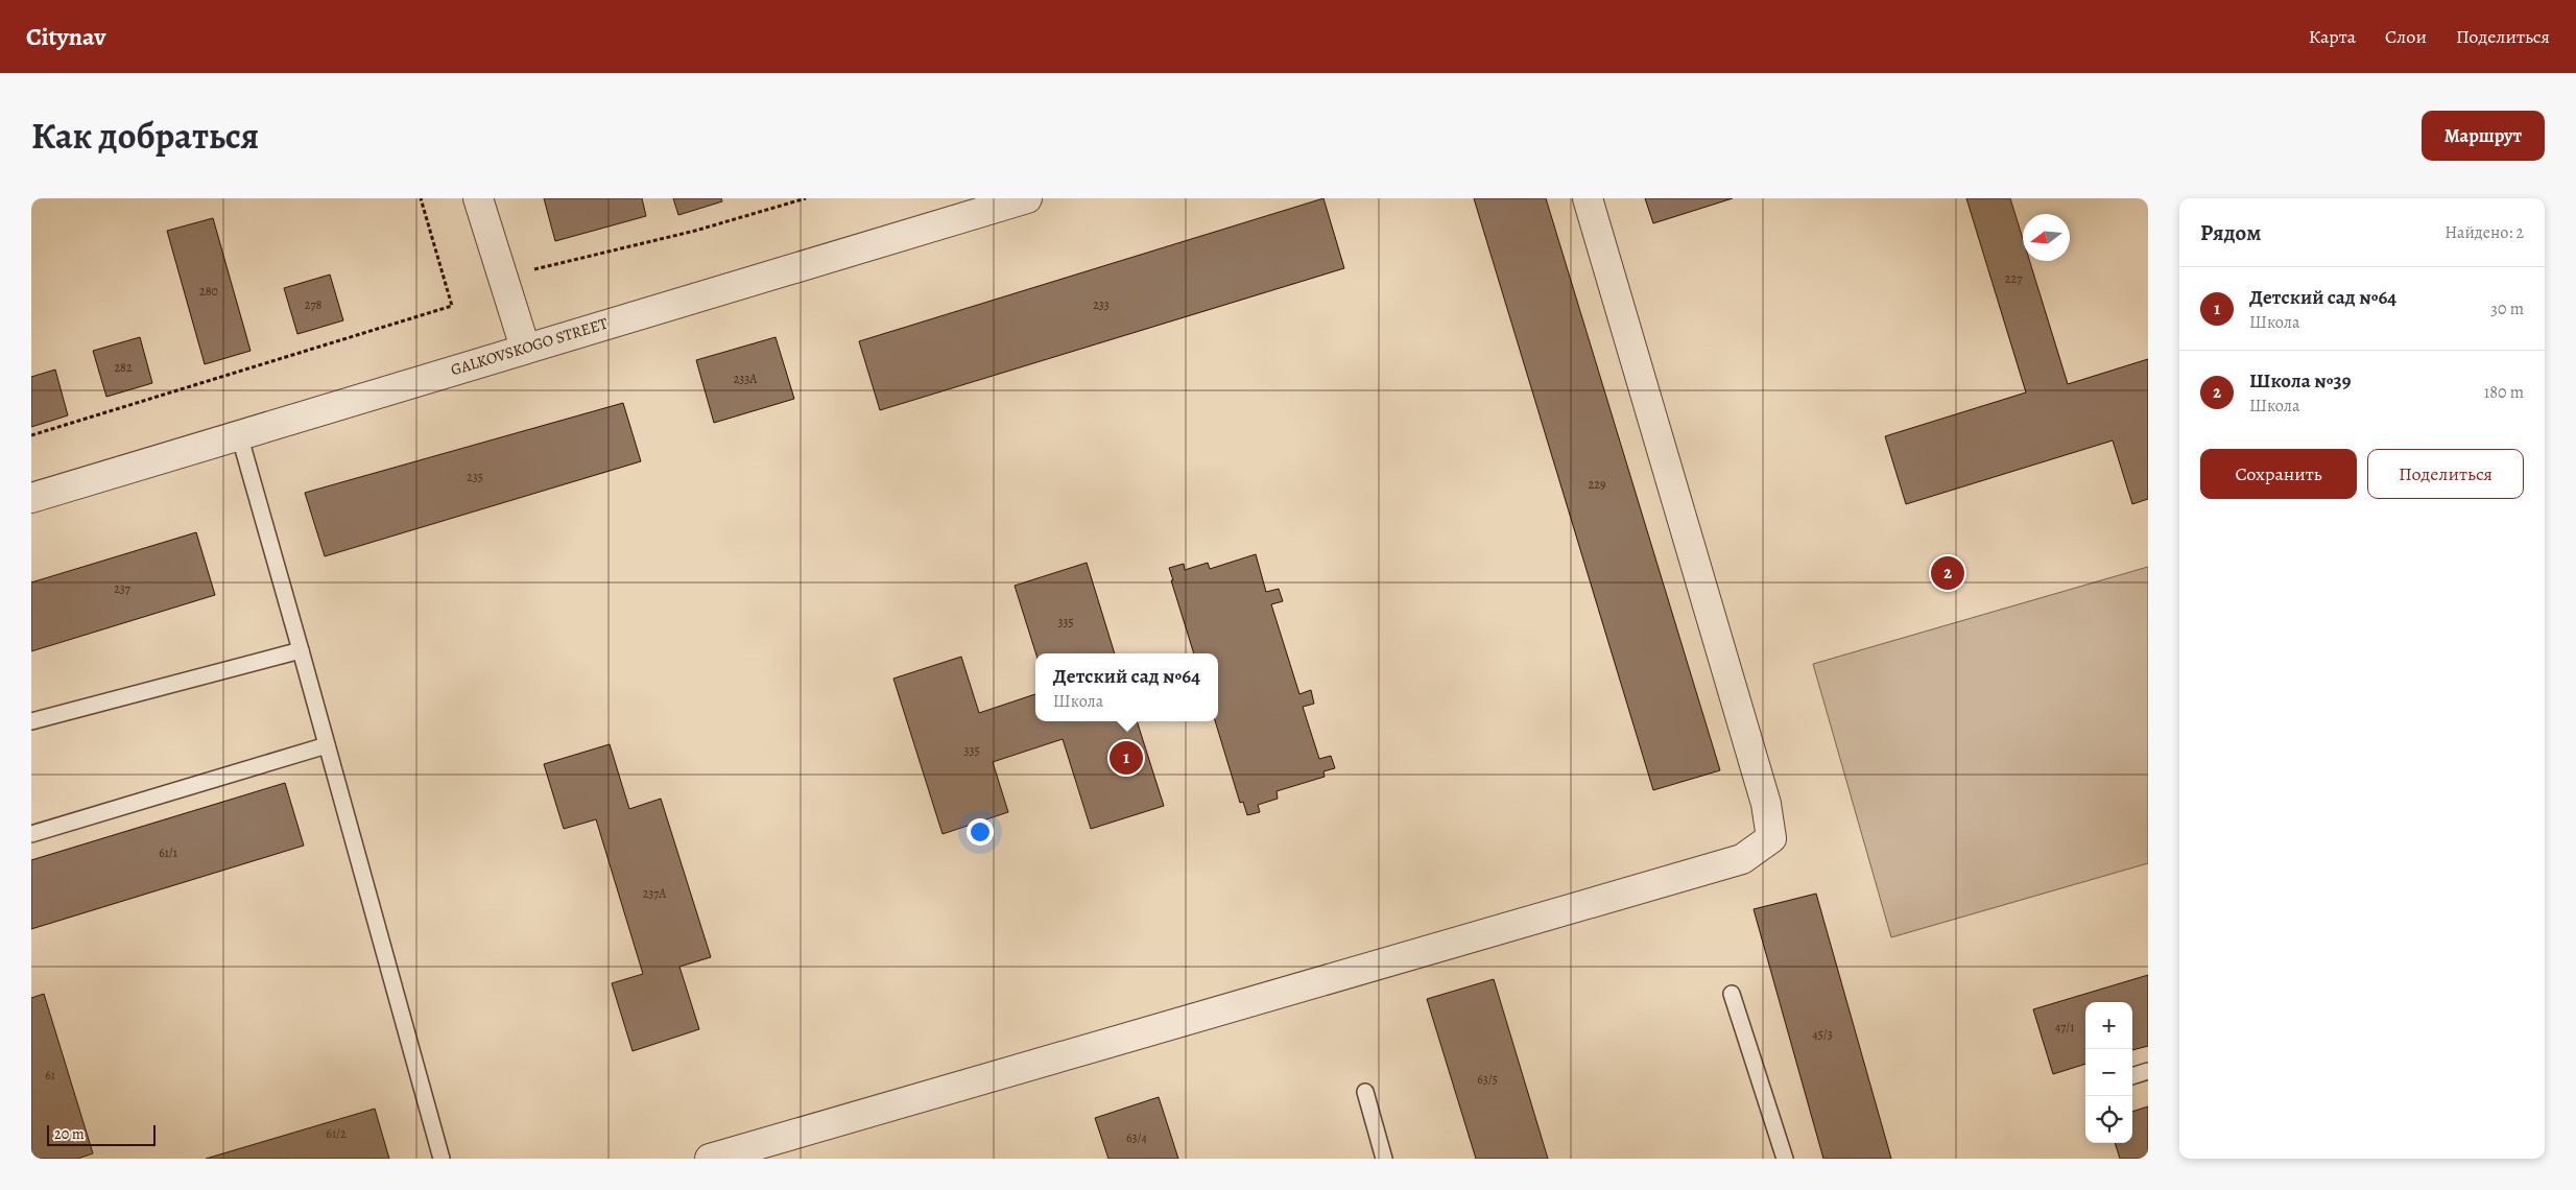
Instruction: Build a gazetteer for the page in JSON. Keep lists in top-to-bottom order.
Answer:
{
  "streets": {
    "street": ["GALKOVSKOGO STREET"]
  },
  "house_numbers": [
    "227",
    "280",
    "278",
    "233",
    "282",
    "233А",
    "235",
    "229",
    "237",
    "335",
    "335",
    "61/1",
    "237А",
    "47/1",
    "45/3",
    "61",
    "63/5",
    "61/2",
    "63/4"
  ],
  "scale_bar": "20 m",
  "north": "left",
  "page": {
    "header": "Citynav",
    "nav": ["Карта", "Слои", "Поделиться"],
    "title": "Как добраться",
    "buttons": [
      "Маршрут",
      ["Сохранить", "Поделиться"]
    ],
    "heading": ["Рядом", "Найдено: 2"],
    "list": [
      {
        "mark": "1",
        "name": "Детский сад №64",
        "note": "Школа",
        "value": "30 m"
      },
      {
        "mark": "2",
        "name": "Школа №39",
        "note": "Школа",
        "value": "180 m"
      }
    ],
    "pins": ["2", "1"],
    "popup": ["Детский сад №64", "Школа"],
    "map_buttons": ["+", "−"],
    "scale": "20 m"
  }
}
